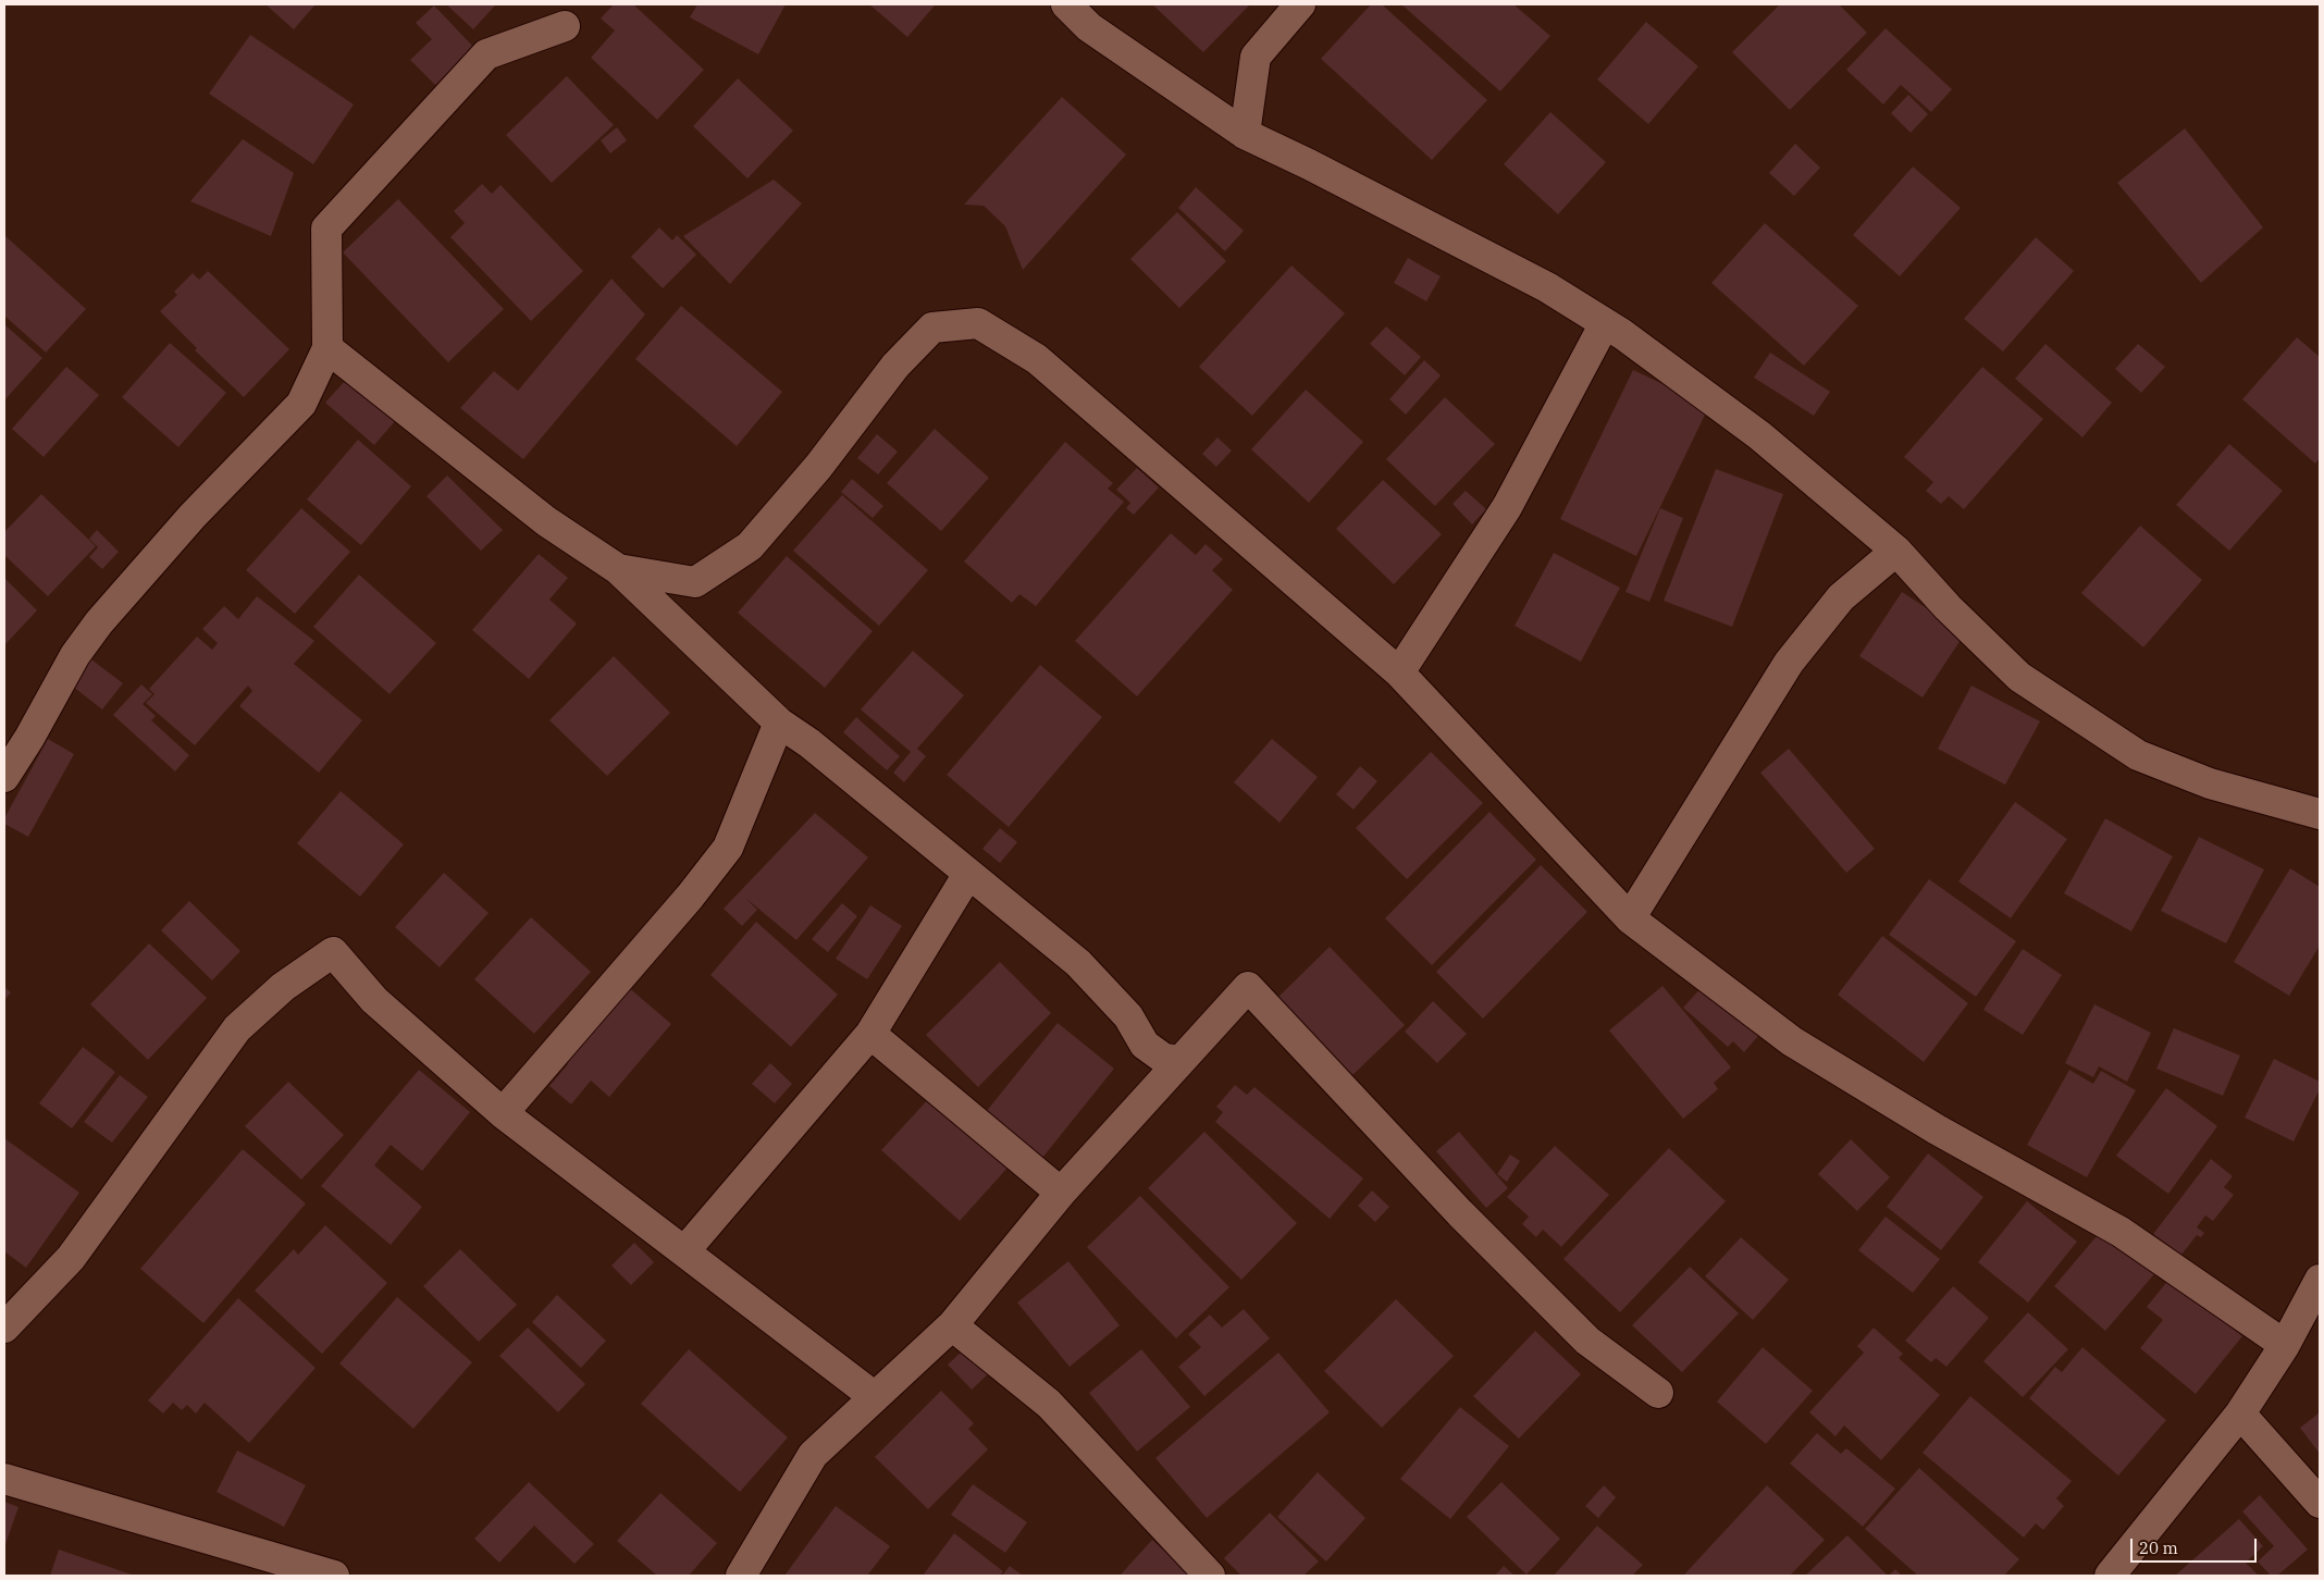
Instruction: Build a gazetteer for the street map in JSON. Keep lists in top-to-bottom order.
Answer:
{
  "scale_bar": "20 m"
}
